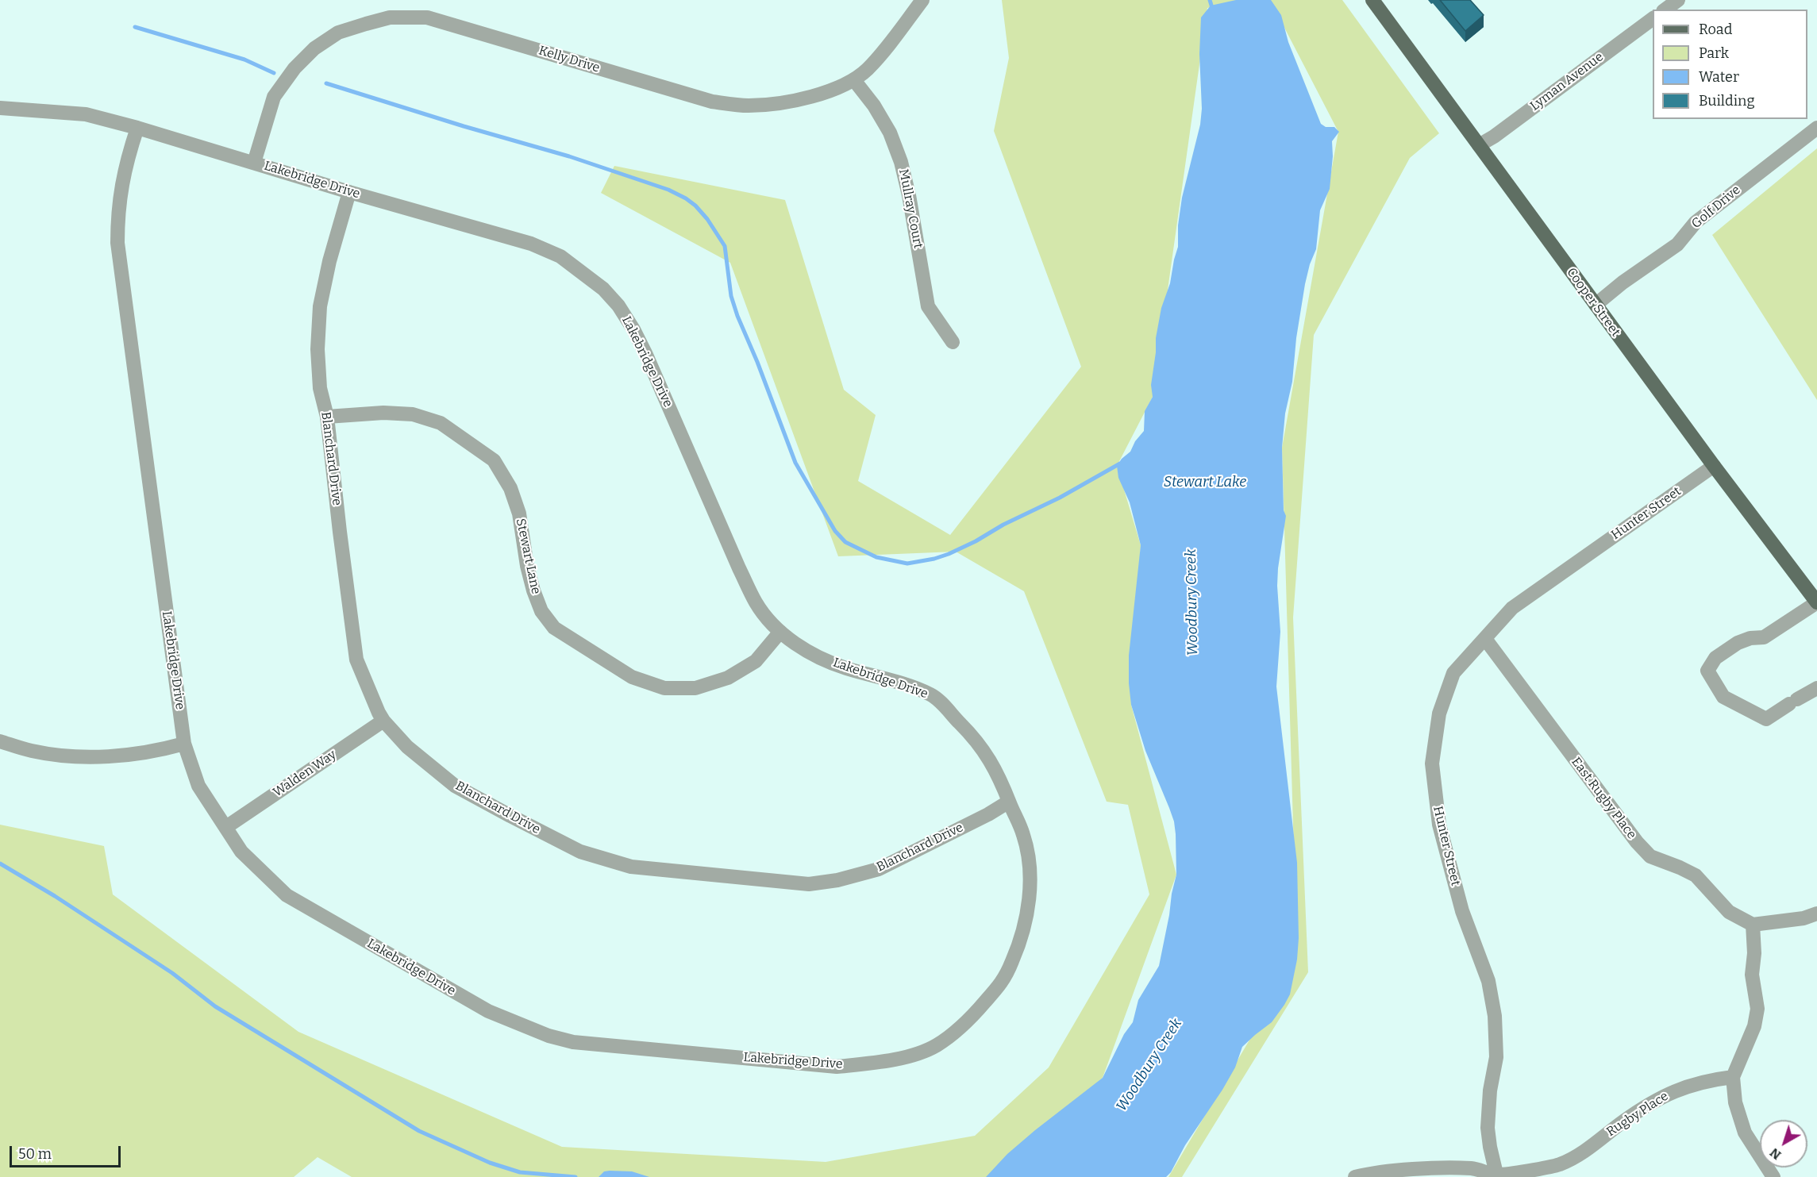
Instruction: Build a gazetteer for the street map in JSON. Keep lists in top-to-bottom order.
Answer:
{
  "streets": {
    "main road": ["Cooper Street"],
    "street": [
      "Kelly Drive",
      "Lyman Avenue",
      "Lakebridge Drive",
      "Golf Drive",
      "Mullray Court",
      "Blanchard Drive",
      "Hunter Street",
      "Stewart Lane",
      "Walden Way",
      "East Rugby Place",
      "Rugby Place"
    ]
  },
  "crossings": [
    ["Kelly Drive", "Lakebridge Drive"],
    ["Kelly Drive", "Mullray Court"],
    ["Lyman Avenue", "Cooper Street"],
    ["Lakebridge Drive", "Blanchard Drive"],
    ["Lakebridge Drive", "Stewart Lane"],
    ["Lakebridge Drive", "Walden Way"],
    ["Golf Drive", "Cooper Street"],
    ["Cooper Street", "Hunter Street"],
    ["Blanchard Drive", "Stewart Lane"],
    ["Blanchard Drive", "Walden Way"],
    ["Hunter Street", "East Rugby Place"],
    ["Hunter Street", "Rugby Place"]
  ],
  "water": ["Stewart Lake", "Woodbury Creek"],
  "legend": [
    "Road",
    "Park",
    "Water",
    "Building"
  ],
  "scale_bar": "50 m",
  "north": "bottom left"
}
